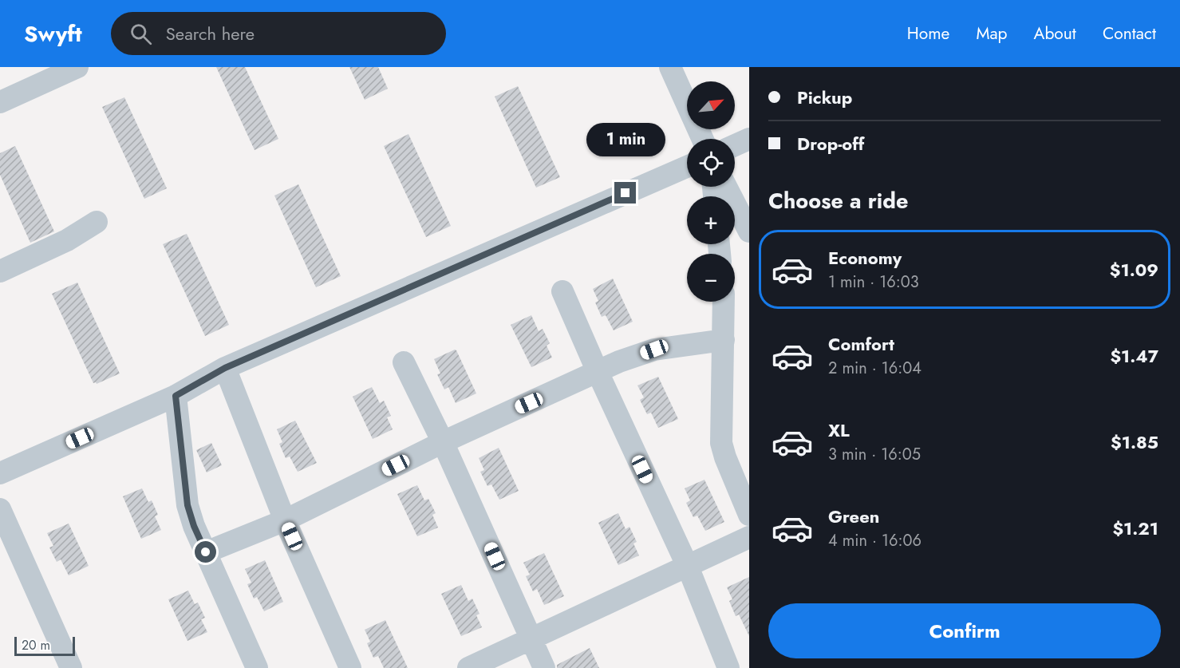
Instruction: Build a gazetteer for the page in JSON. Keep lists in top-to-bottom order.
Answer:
{
  "scale_bar": "20 m",
  "north": "top right",
  "page": {
    "header": "Swyft",
    "search": "Search here",
    "nav": [
      "Home",
      "Map",
      "About",
      "Contact"
    ],
    "banner": ["Pickup", "Drop-off"],
    "map_buttons": ["+", "−"],
    "bubble": "1 min",
    "heading": "Choose a ride",
    "list": [
      {
        "name": "Economy",
        "note": "1 min · 16:03",
        "value": "$1.09"
      },
      {
        "name": "Comfort",
        "note": "2 min · 16:04",
        "value": "$1.47"
      },
      {
        "name": "XL",
        "note": "3 min · 16:05",
        "value": "$1.85"
      },
      {
        "name": "Green",
        "note": "4 min · 16:06",
        "value": "$1.21"
      }
    ],
    "buttons": "Confirm",
    "scale": "20 m"
  }
}
